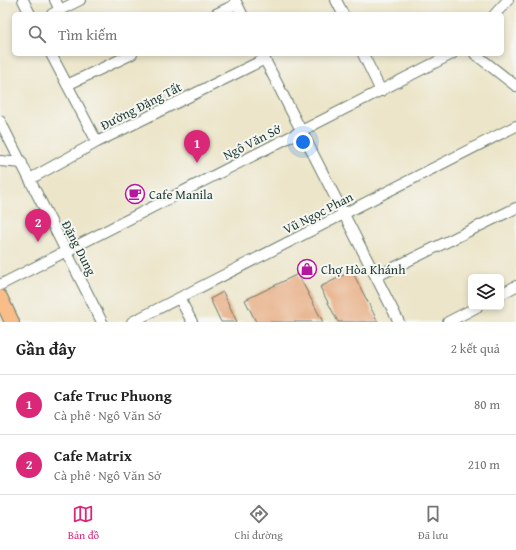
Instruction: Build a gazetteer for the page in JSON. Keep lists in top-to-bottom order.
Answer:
{
  "streets": {
    "street": [
      "Đường Đặng Tất",
      "Ngô Văn Sở",
      "Vũ Ngọc Phan",
      "Đặng Dung"
    ]
  },
  "crossings": [
    ["Đường Đặng Tất", "Đặng Dung"],
    ["Ngô Văn Sở", "Đặng Dung"]
  ],
  "places": {
    "cafe": ["Cafe Manila"],
    "shop": ["Chợ Hòa Khánh"]
  },
  "page": {
    "search": "Tìm kiếm",
    "pins": ["1", "2"],
    "heading": ["Gần đây", "2 kết quả"],
    "list": [
      {
        "mark": "1",
        "name": "Cafe Truc Phuong",
        "note": "Cà phê · Ngô Văn Sở",
        "value": "80 m"
      },
      {
        "mark": "2",
        "name": "Cafe Matrix",
        "note": "Cà phê · Ngô Văn Sở",
        "value": "210 m"
      }
    ],
    "nav": ["Bản đồ", "Chỉ đường", "Đã lưu"]
  }
}
